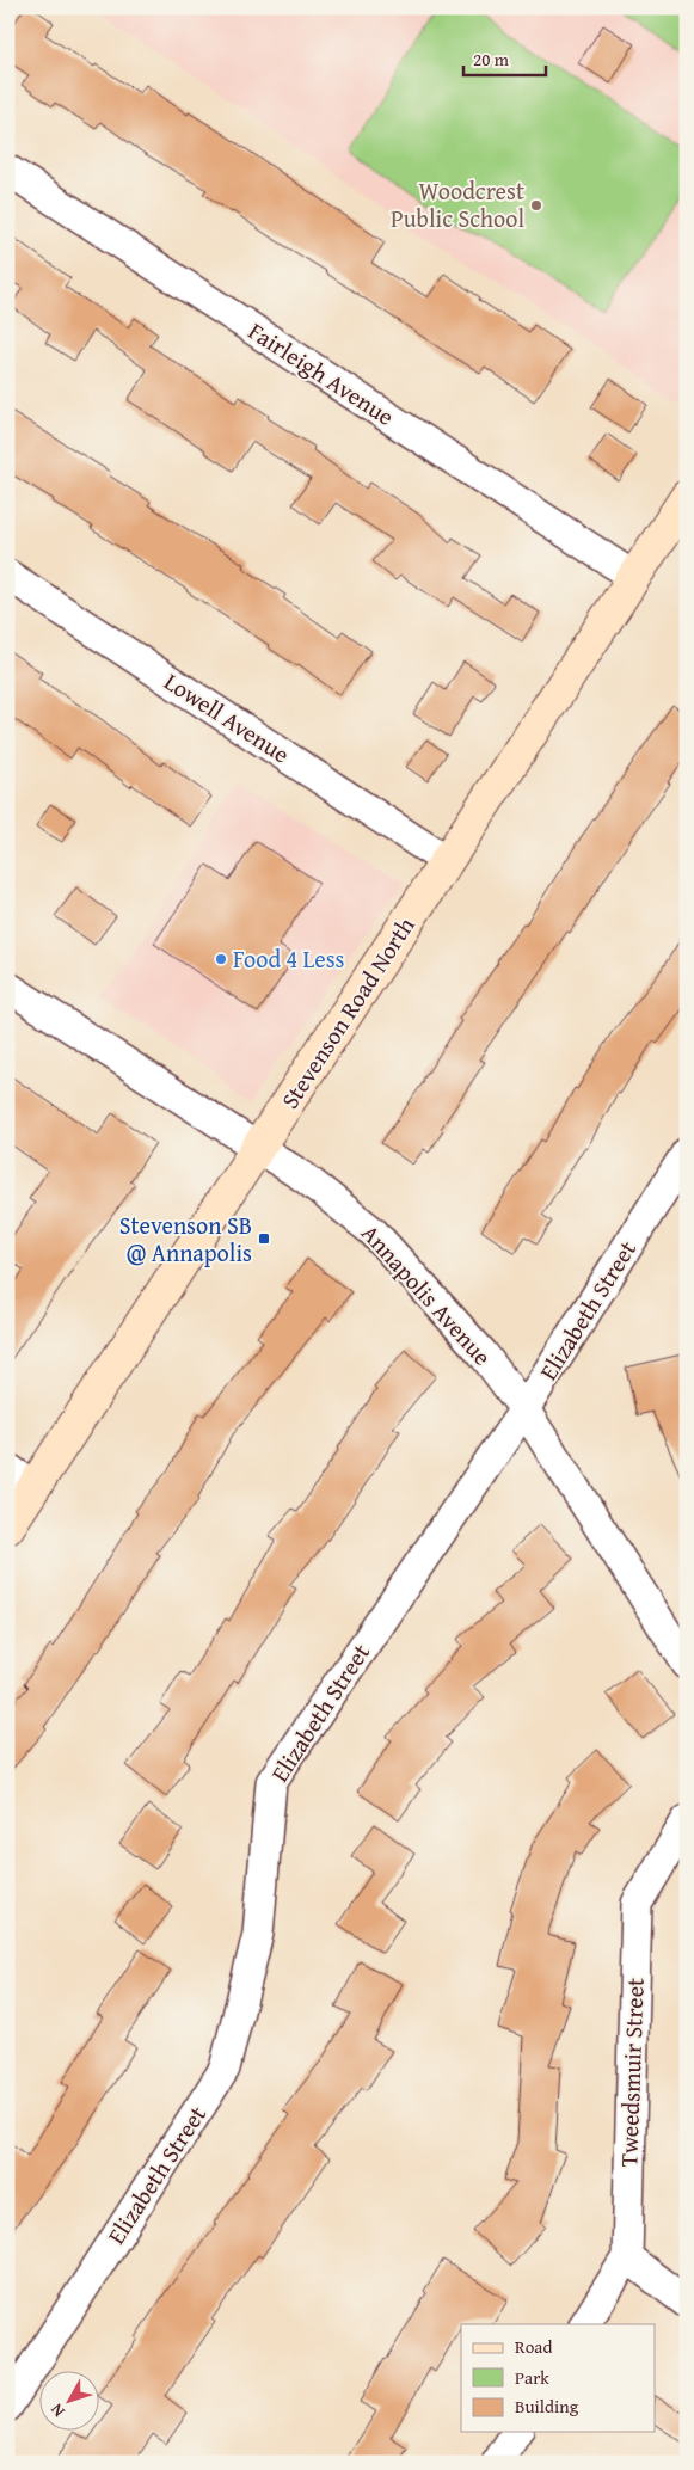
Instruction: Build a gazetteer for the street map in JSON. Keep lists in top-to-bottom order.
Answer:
{
  "streets": {
    "main road": ["Stevenson Road North"],
    "street": [
      "Fairleigh Avenue",
      "Lowell Avenue",
      "Annapolis Avenue",
      "Elizabeth Street",
      "Tweedsmuir Street"
    ]
  },
  "crossings": [
    ["Fairleigh Avenue", "Stevenson Road North"],
    ["Lowell Avenue", "Stevenson Road North"],
    ["Stevenson Road North", "Annapolis Avenue"],
    ["Annapolis Avenue", "Elizabeth Street"]
  ],
  "places": {
    "other": ["Woodcrest Public School", "Food 4 Less"],
    "transit": ["Stevenson SB @ Annapolis"]
  },
  "legend": ["Road", "Park", "Building"],
  "scale_bar": "20 m",
  "north": "bottom left"
}
